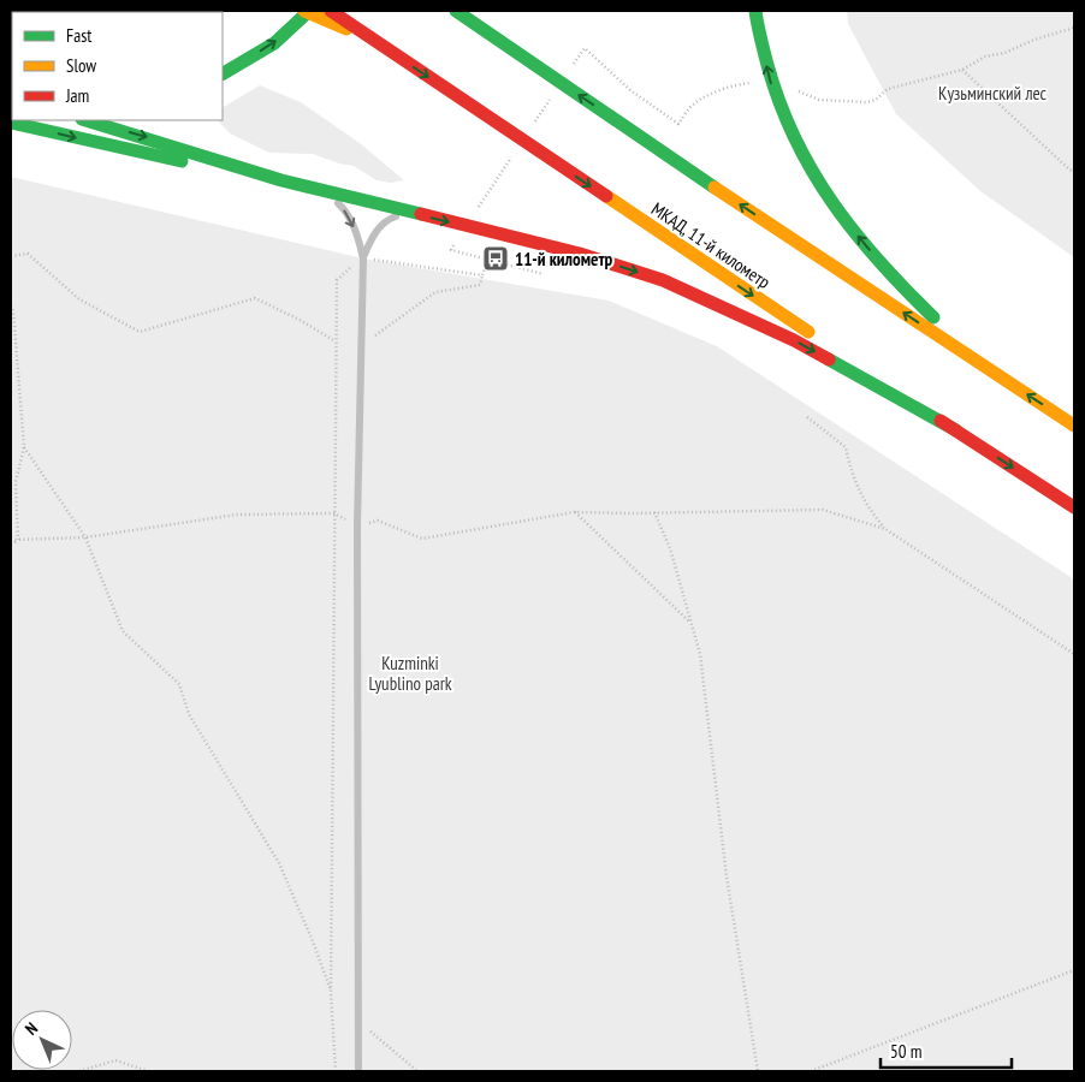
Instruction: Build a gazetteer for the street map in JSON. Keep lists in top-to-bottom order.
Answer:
{
  "streets": {
    "main road": ["МКАД, 11-й километр"]
  },
  "parks": ["Кузьминский лес", "Kuzminki Lyublino park"],
  "places": {
    "bus stop": ["11-й километр"]
  },
  "legend": ["Fast", "Slow", "Jam"],
  "scale_bar": "50 m",
  "north": "top left"
}
